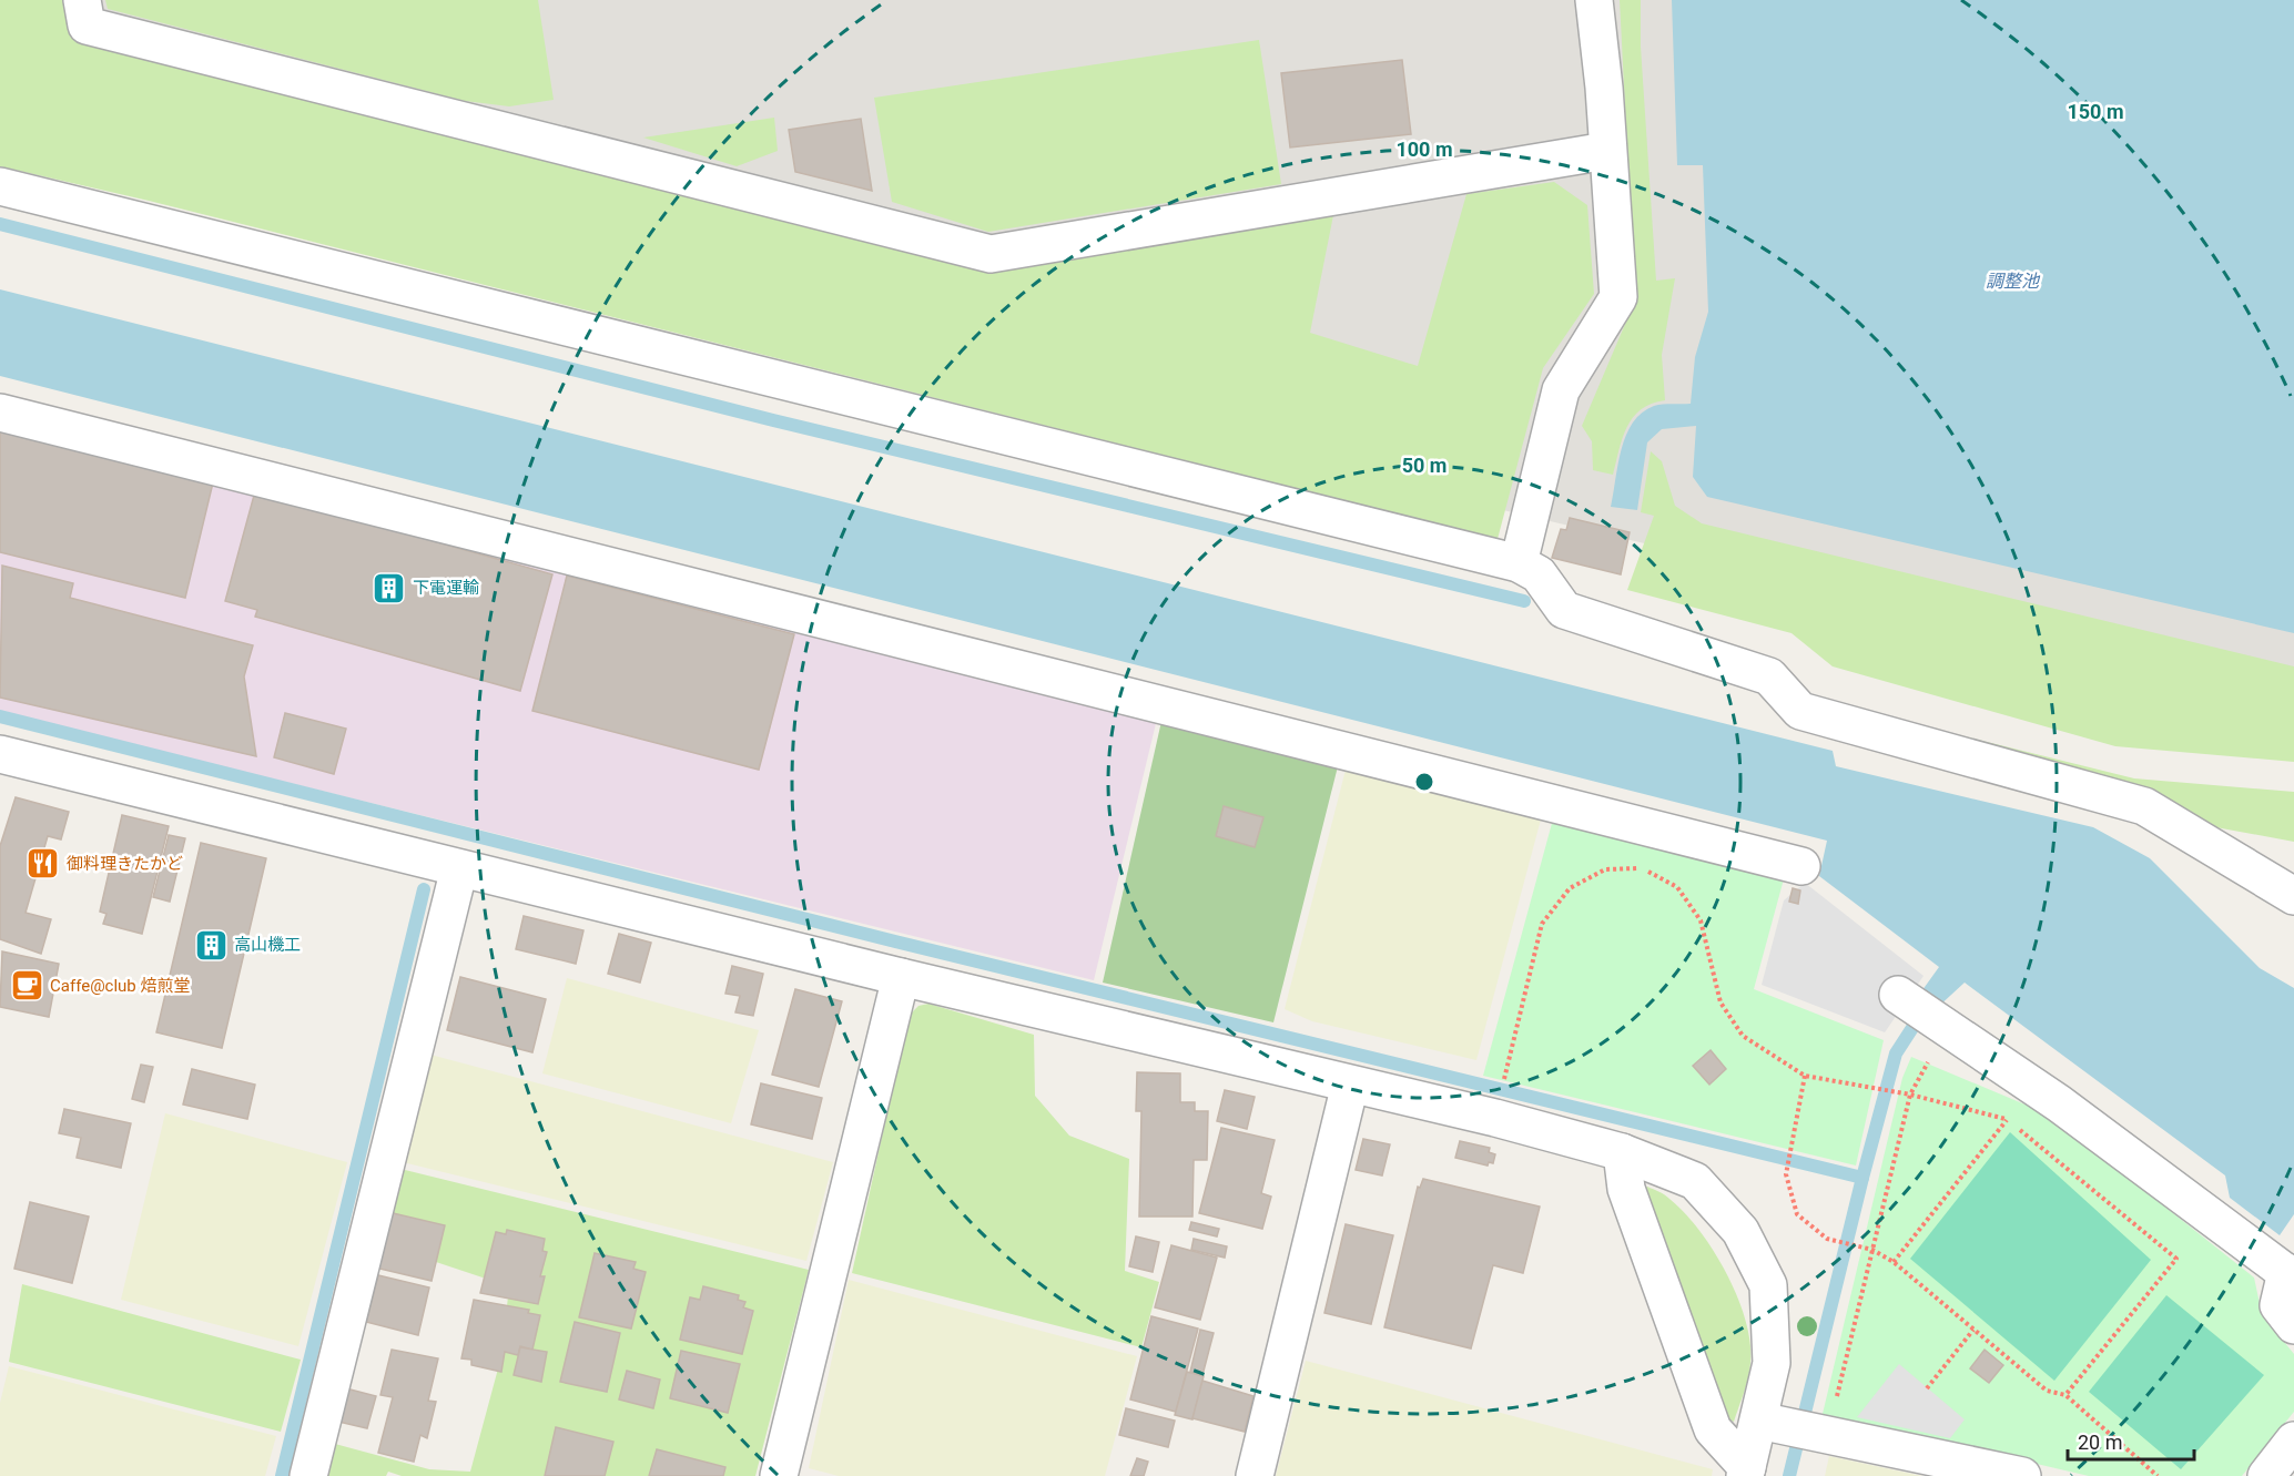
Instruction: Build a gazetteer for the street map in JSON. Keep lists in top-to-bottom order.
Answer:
{
  "water": ["調整池"],
  "places": {
    "building": ["下電運輸", "高山機工"],
    "restaurant": ["御料理きたかど"],
    "cafe": ["Caffe@club 焙煎堂"]
  },
  "scale_bar": "20 m",
  "rings": ["150 m", "100 m", "50 m"]
}
